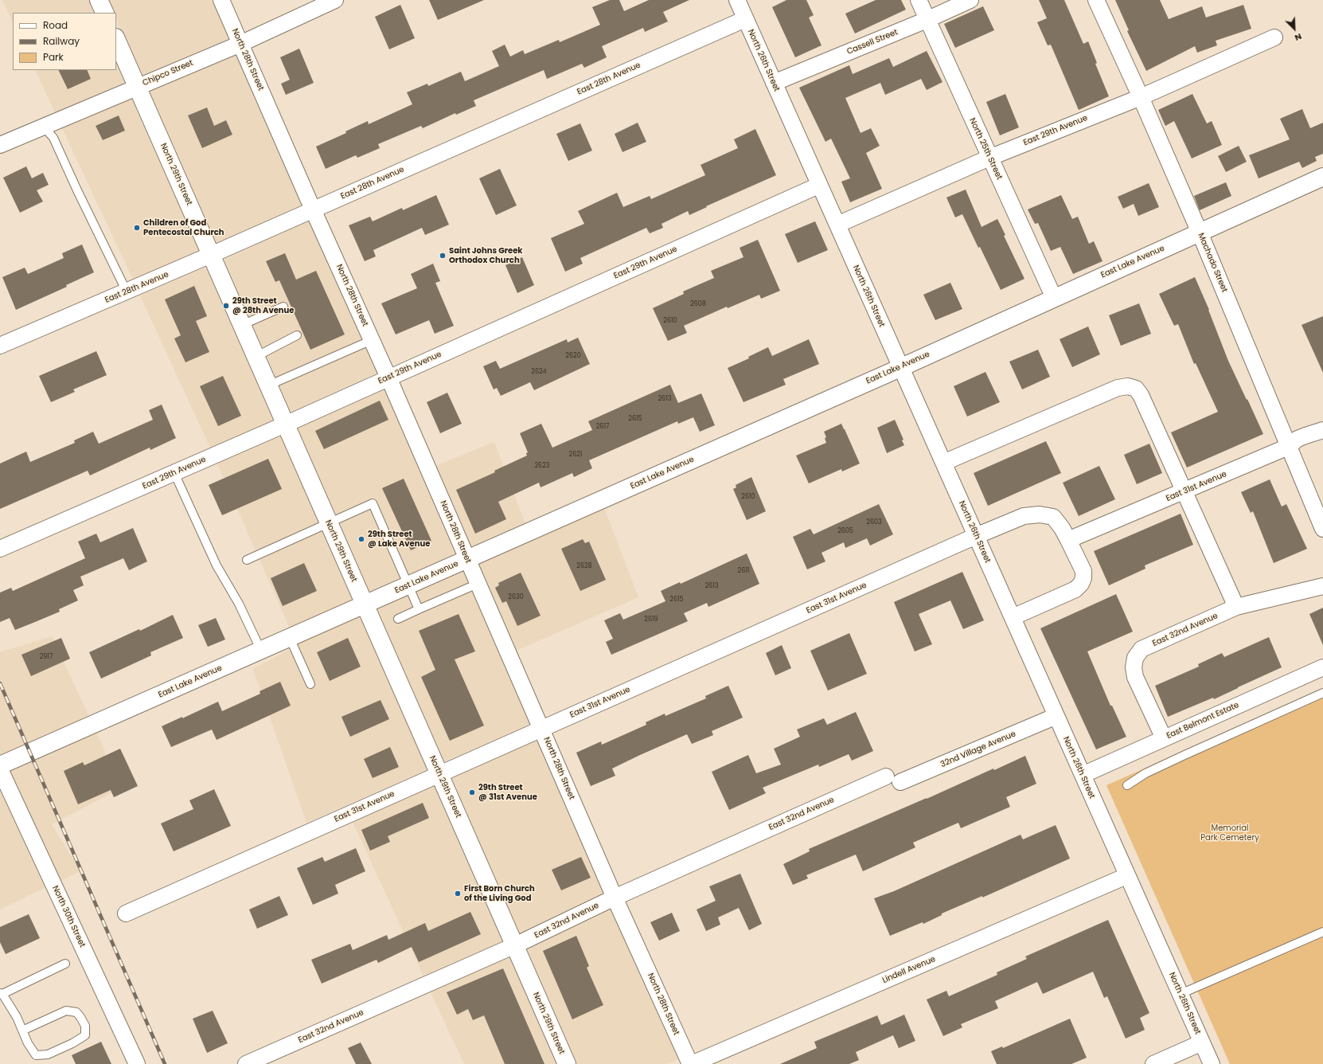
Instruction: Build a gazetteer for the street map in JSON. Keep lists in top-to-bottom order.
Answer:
{
  "streets": {
    "street": [
      "Cassell Street",
      "North 28th Street",
      "North 26th Street",
      "Chipco Street",
      "East 28th Avenue",
      "East 29th Avenue",
      "North 25th Street",
      "North 29th Street",
      "East Lake Avenue",
      "Machado Street",
      "East 31st Avenue",
      "East 32nd Avenue",
      "East Belmont Estate",
      "32nd Village Avenue",
      "North 30th Street",
      "Lindell Avenue"
    ]
  },
  "crossings": [
    ["Cassell Street", "North 26th Street"],
    ["Cassell Street", "North 25th Street"],
    ["North 28th Street", "Chipco Street"],
    ["North 28th Street", "East 28th Avenue"],
    ["North 28th Street", "East 29th Avenue"],
    ["North 28th Street", "East Lake Avenue"],
    ["North 28th Street", "East 31st Avenue"],
    ["North 28th Street", "East 32nd Avenue"],
    ["North 28th Street", "Lindell Avenue"],
    ["North 26th Street", "East 28th Avenue"],
    ["North 26th Street", "East 29th Avenue"],
    ["North 26th Street", "East Lake Avenue"],
    ["North 26th Street", "East 31st Avenue"],
    ["North 26th Street", "East Belmont Estate"],
    ["North 26th Street", "32nd Village Avenue"],
    ["North 26th Street", "Lindell Avenue"],
    ["Chipco Street", "North 29th Street"],
    ["East 28th Avenue", "North 29th Street"],
    ["East 29th Avenue", "North 25th Street"],
    ["East 29th Avenue", "North 29th Street"],
    ["East 29th Avenue", "Machado Street"],
    ["North 25th Street", "East Lake Avenue"],
    ["North 29th Street", "East Lake Avenue"],
    ["North 29th Street", "East 31st Avenue"],
    ["North 29th Street", "East 32nd Avenue"],
    ["East Lake Avenue", "Machado Street"],
    ["Machado Street", "East 31st Avenue"],
    ["East 32nd Avenue", "East Belmont Estate"],
    ["East 32nd Avenue", "32nd Village Avenue"]
  ],
  "parks": ["Memorial Park Cemetery"],
  "places": [
    "Children of God Pentecostal Church",
    "Saint Johns Greek Orthodox Church",
    "29th Street @ 28th Avenue",
    "29th Street @ Lake Avenue",
    "29th Street @ 31st Avenue",
    "First Born Church of the Living God"
  ],
  "house_numbers": [
    "2608",
    "2610",
    "2620",
    "2624",
    "2613",
    "2615",
    "2617",
    "2621",
    "2623",
    "2610",
    "2603",
    "2605",
    "2628",
    "2611",
    "2613",
    "2630",
    "2615",
    "2619",
    "2917"
  ],
  "legend": ["Road", "Railway", "Park"],
  "north": "bottom right"
}
